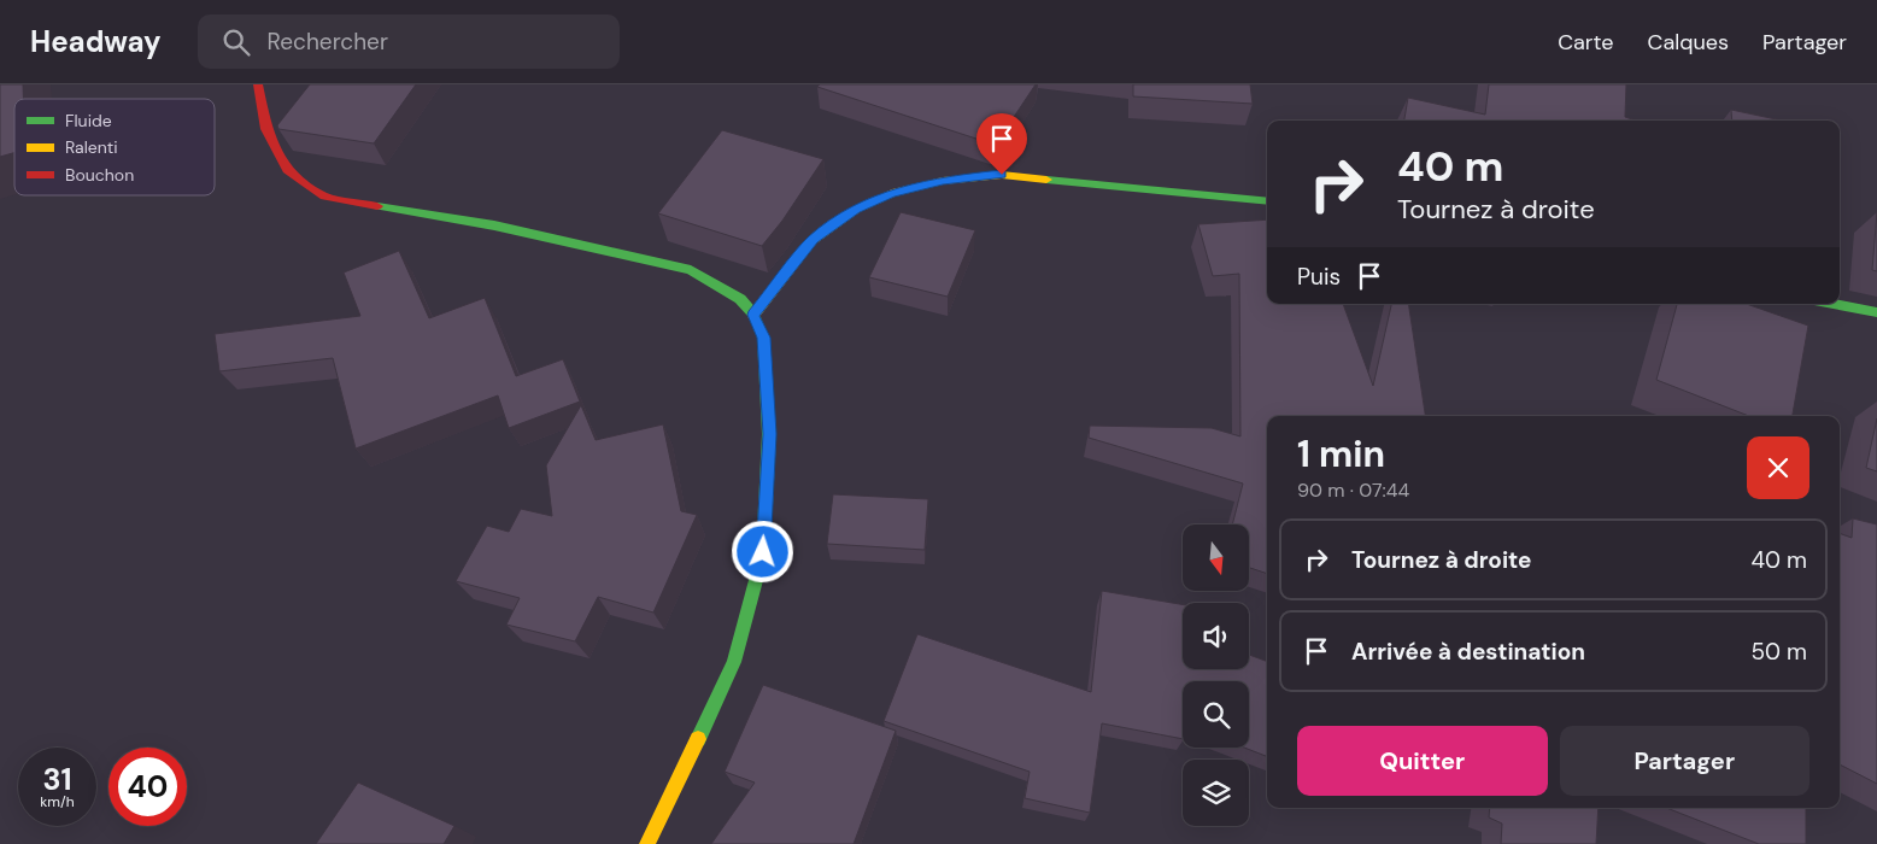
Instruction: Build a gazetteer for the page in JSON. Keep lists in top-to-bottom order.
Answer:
{
  "legend": ["Fluide", "Ralenti", "Bouchon"],
  "north": "bottom",
  "page": {
    "header": "Headway",
    "search": "Rechercher",
    "nav": ["Carte", "Calques", "Partager"],
    "turn": ["40 m", "Tournez à droite"],
    "then": "Puis",
    "heading": ["1 min", "90 m · 07:44"],
    "list": [
      {
        "name": "Tournez à droite",
        "value": "40 m"
      },
      {
        "name": "Arrivée à destination",
        "value": "50 m"
      }
    ],
    "buttons": ["Quitter", "Partager"],
    "speed": "31 km/h",
    "limit": "40"
  }
}
